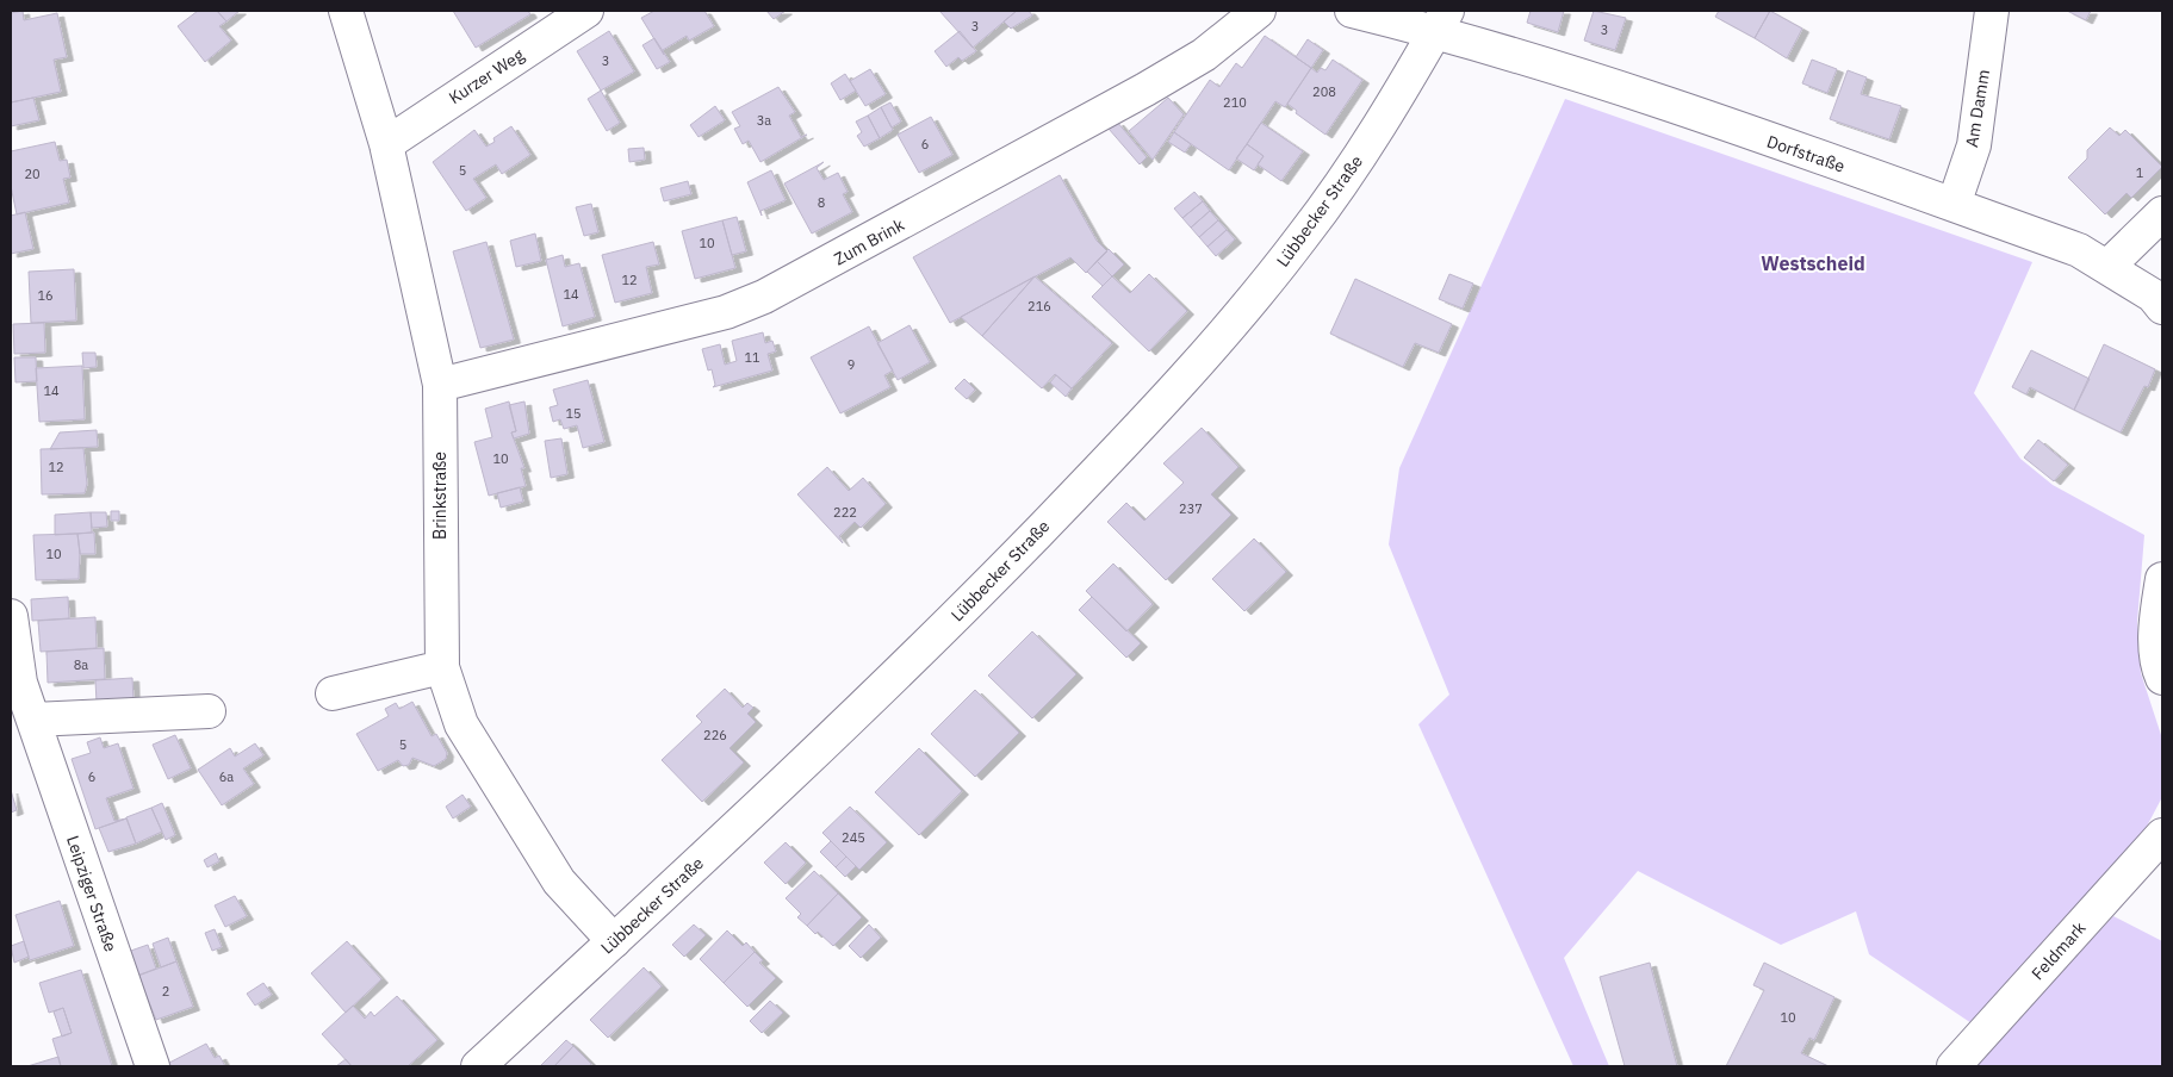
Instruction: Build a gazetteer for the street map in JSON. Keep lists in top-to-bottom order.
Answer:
{
  "streets": {
    "street": [
      "Kurzer Weg",
      "Am Damm",
      "Dorfstraße",
      "Lübbecker Straße",
      "Zum Brink",
      "Brinkstraße",
      "Leipziger Straße",
      "Feldmark"
    ]
  },
  "crossings": [
    ["Kurzer Weg", "Brinkstraße"],
    ["Am Damm", "Dorfstraße"],
    ["Dorfstraße", "Lübbecker Straße"],
    ["Lübbecker Straße", "Brinkstraße"],
    ["Zum Brink", "Brinkstraße"]
  ],
  "districts": ["Westscheid"],
  "house_numbers": [
    "3",
    "3",
    "3",
    "208",
    "210",
    "3a",
    "6",
    "5",
    "1",
    "20",
    "8",
    "10",
    "12",
    "14",
    "16",
    "216",
    "11",
    "9",
    "14",
    "15",
    "10",
    "12",
    "237",
    "222",
    "10",
    "8a",
    "226",
    "5",
    "6",
    "6a",
    "245",
    "2",
    "10"
  ]
}
